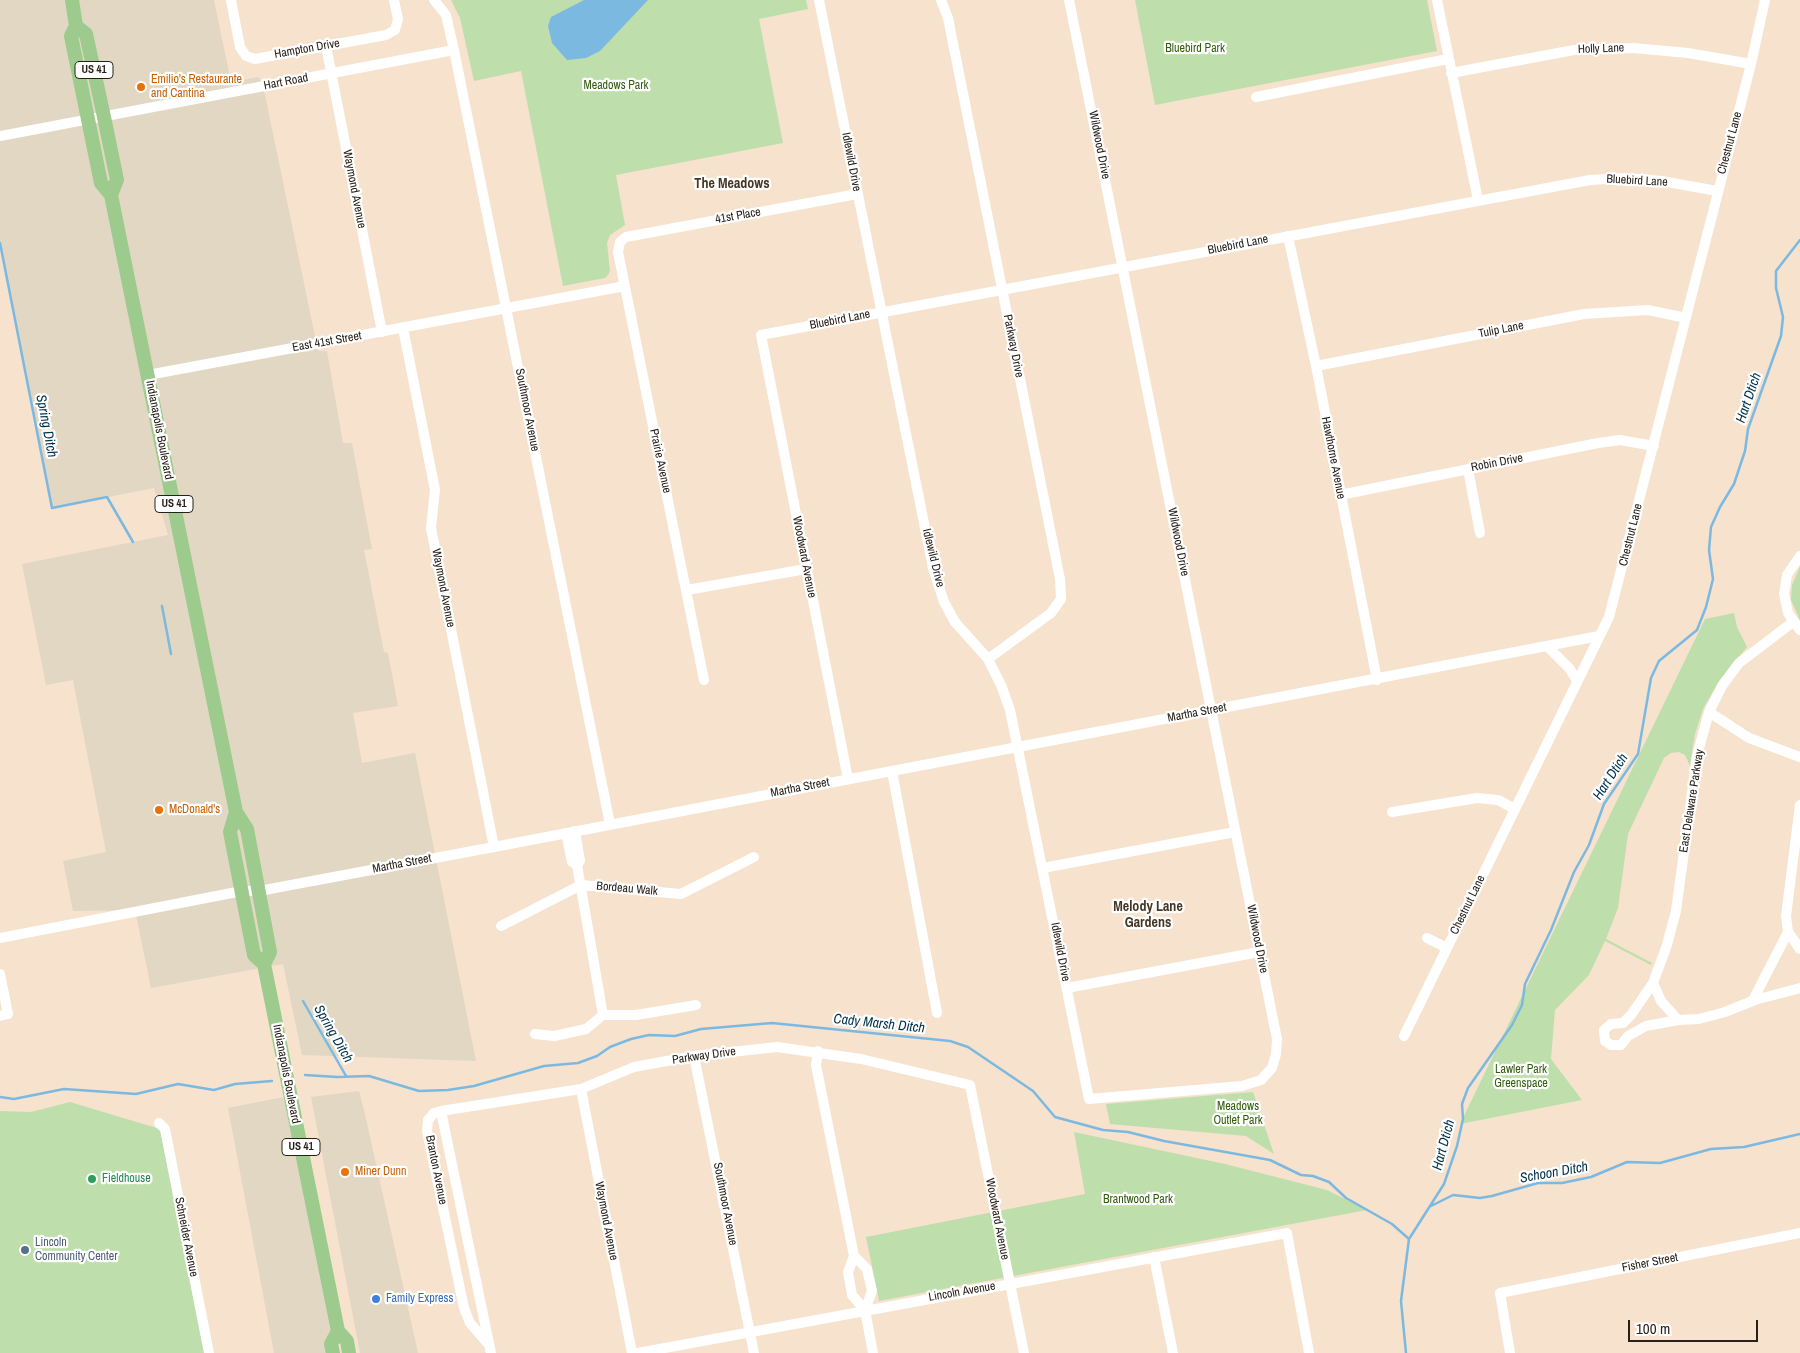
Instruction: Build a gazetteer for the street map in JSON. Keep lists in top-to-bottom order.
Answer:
{
  "streets": {
    "highway": ["US 41", "Indianapolis Boulevard"],
    "street": [
      "Hampton Drive",
      "Holly Lane",
      "Hart Road",
      "Chestnut Lane",
      "Wildwood Drive",
      "Idlewild Drive",
      "Bluebird Lane",
      "Waymond Avenue",
      "41st Place",
      "Tulip Lane",
      "East 41st Street",
      "Parkway Drive",
      "Southmoor Avenue",
      "Hawthorne Avenue",
      "Prairie Avenue",
      "Robin Drive",
      "Woodward Avenue",
      "Martha Street",
      "East Delaware Parkway",
      "Bordeau Walk",
      "Branton Avenue",
      "Schneider Avenue",
      "Fisher Street",
      "Lincoln Avenue"
    ]
  },
  "crossings": [
    ["Hampton Drive", "Waymond Avenue"],
    ["Holly Lane", "Chestnut Lane"],
    ["Hart Road", "Waymond Avenue"],
    ["Hart Road", "Southmoor Avenue"],
    ["Hart Road", "Indianapolis Boulevard"],
    ["Chestnut Lane", "Bluebird Lane"],
    ["Chestnut Lane", "Tulip Lane"],
    ["Chestnut Lane", "Robin Drive"],
    ["Chestnut Lane", "Martha Street"],
    ["Wildwood Drive", "Idlewild Drive"],
    ["Wildwood Drive", "Bluebird Lane"],
    ["Wildwood Drive", "Martha Street"],
    ["Idlewild Drive", "Bluebird Lane"],
    ["Idlewild Drive", "41st Place"],
    ["Idlewild Drive", "Parkway Drive"],
    ["Idlewild Drive", "Martha Street"],
    ["Bluebird Lane", "Parkway Drive"],
    ["Bluebird Lane", "Hawthorne Avenue"],
    ["Bluebird Lane", "Woodward Avenue"],
    ["Waymond Avenue", "East 41st Street"],
    ["Waymond Avenue", "Parkway Drive"],
    ["Waymond Avenue", "Martha Street"],
    ["41st Place", "Prairie Avenue"],
    ["Tulip Lane", "Hawthorne Avenue"],
    ["East 41st Street", "Southmoor Avenue"],
    ["East 41st Street", "Indianapolis Boulevard"],
    ["East 41st Street", "Prairie Avenue"],
    ["Parkway Drive", "Southmoor Avenue"],
    ["Parkway Drive", "Woodward Avenue"],
    ["Parkway Drive", "Branton Avenue"],
    ["Southmoor Avenue", "Martha Street"],
    ["Southmoor Avenue", "Lincoln Avenue"],
    ["Indianapolis Boulevard", "Martha Street"],
    ["Hawthorne Avenue", "Robin Drive"],
    ["Hawthorne Avenue", "Martha Street"],
    ["Woodward Avenue", "Martha Street"],
    ["Woodward Avenue", "Lincoln Avenue"]
  ],
  "districts": ["The Meadows", "Melody Lane Gardens"],
  "water": [
    "Hart Dtich",
    "Spring Ditch",
    "Cady Marsh Ditch",
    "Schoon Ditch"
  ],
  "parks": [
    "Bluebird Park",
    "Meadows Park",
    "Lawler Park Greenspace",
    "Meadows Outlet Park",
    "Brantwood Park"
  ],
  "places": [
    "Emilio's Restaurante and Cantina",
    "McDonald's",
    "Miner Dunn",
    "Fieldhouse",
    "Lincoln Community Center",
    "Family Express"
  ],
  "scale_bar": "100 m"
}
